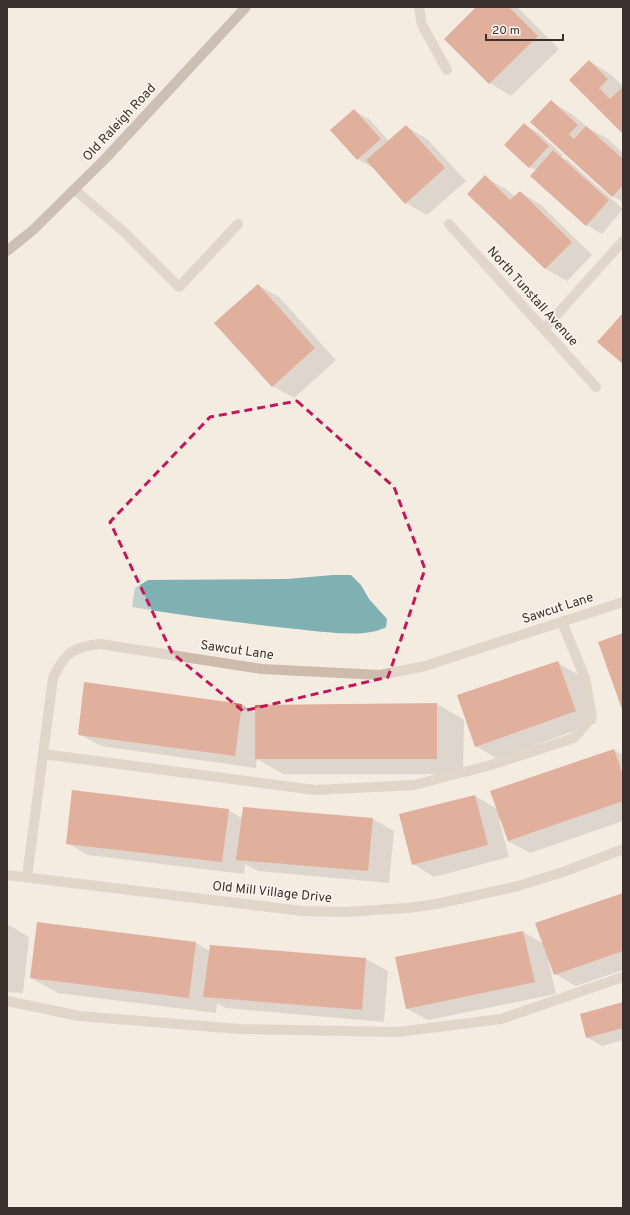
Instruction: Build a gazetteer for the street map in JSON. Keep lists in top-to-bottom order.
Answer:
{
  "streets": {
    "street": [
      "Old Raleigh Road",
      "North Tunstall Avenue",
      "Sawcut Lane",
      "Old Mill Village Drive"
    ]
  },
  "crossings": [
    ["Sawcut Lane", "Old Mill Village Drive"]
  ],
  "scale_bar": "20 m"
}
